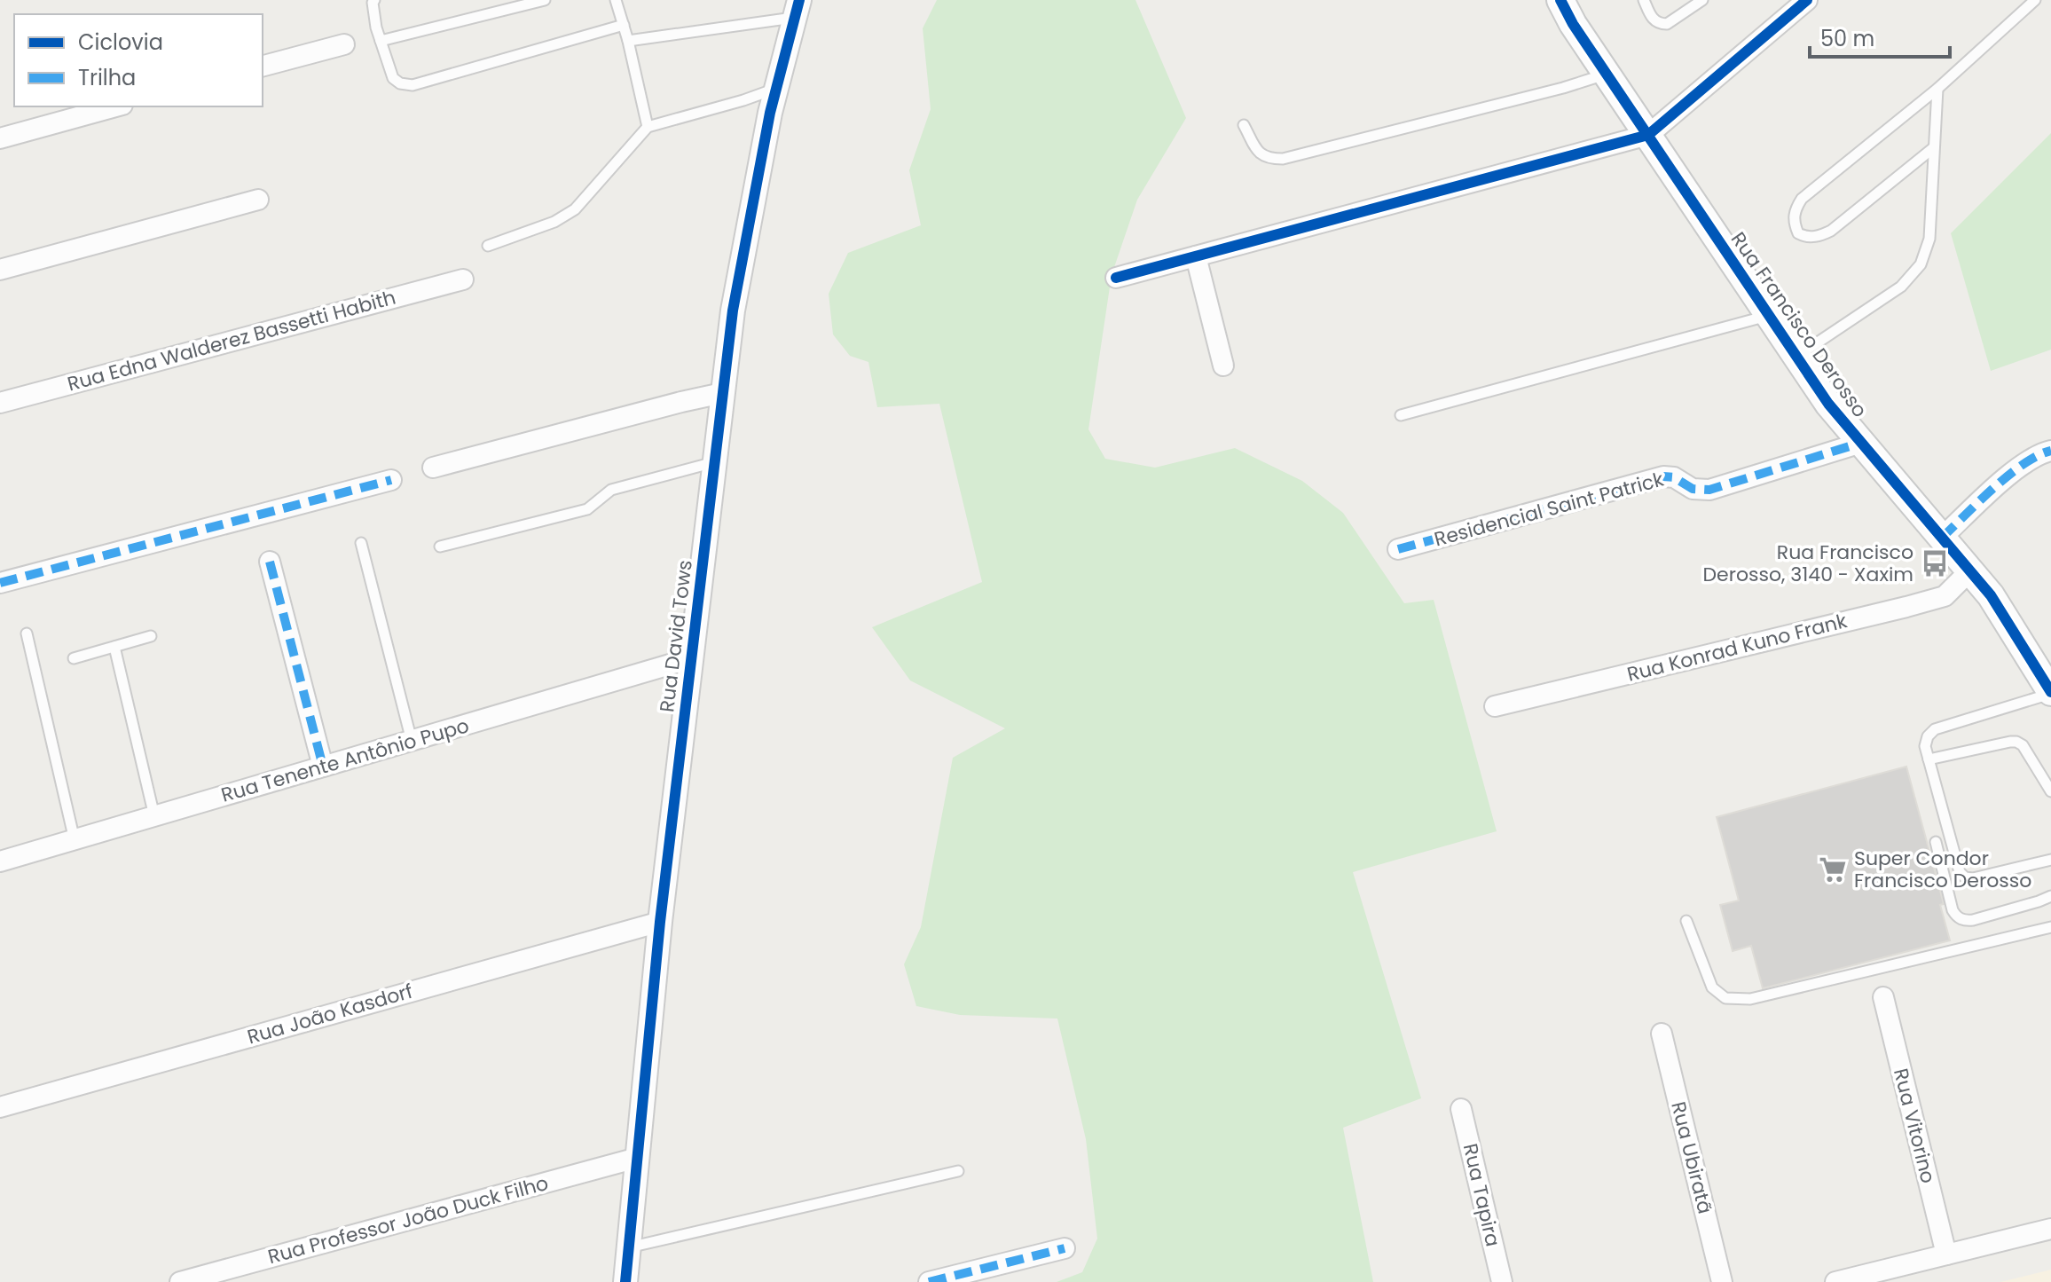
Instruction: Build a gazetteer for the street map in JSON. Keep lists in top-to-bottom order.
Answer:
{
  "streets": {
    "main road": ["Rua Francisco Derosso"],
    "street": [
      "Rua Edna Walderez Bassetti Habith",
      "Residencial Saint Patrick",
      "Rua David Tows",
      "Rua Konrad Kuno Frank",
      "Rua Tenente Antônio Pupo",
      "Rua João Kasdorf",
      "Rua Vitorino",
      "Rua Ubiratã",
      "Rua Tapira",
      "Rua Professor João Duck Filho"
    ]
  },
  "crossings": [
    ["Rua Francisco Derosso", "Residencial Saint Patrick"],
    ["Rua Francisco Derosso", "Rua Konrad Kuno Frank"],
    ["Rua David Tows", "Rua Tenente Antônio Pupo"],
    ["Rua David Tows", "Rua João Kasdorf"],
    ["Rua David Tows", "Rua Professor João Duck Filho"]
  ],
  "places": {
    "bus stop": ["Rua Francisco Derosso, 3140 - Xaxim"],
    "supermarket": ["Super Condor Francisco Derosso"]
  },
  "legend": ["Ciclovia", "Trilha"],
  "scale_bar": "50 m"
}
